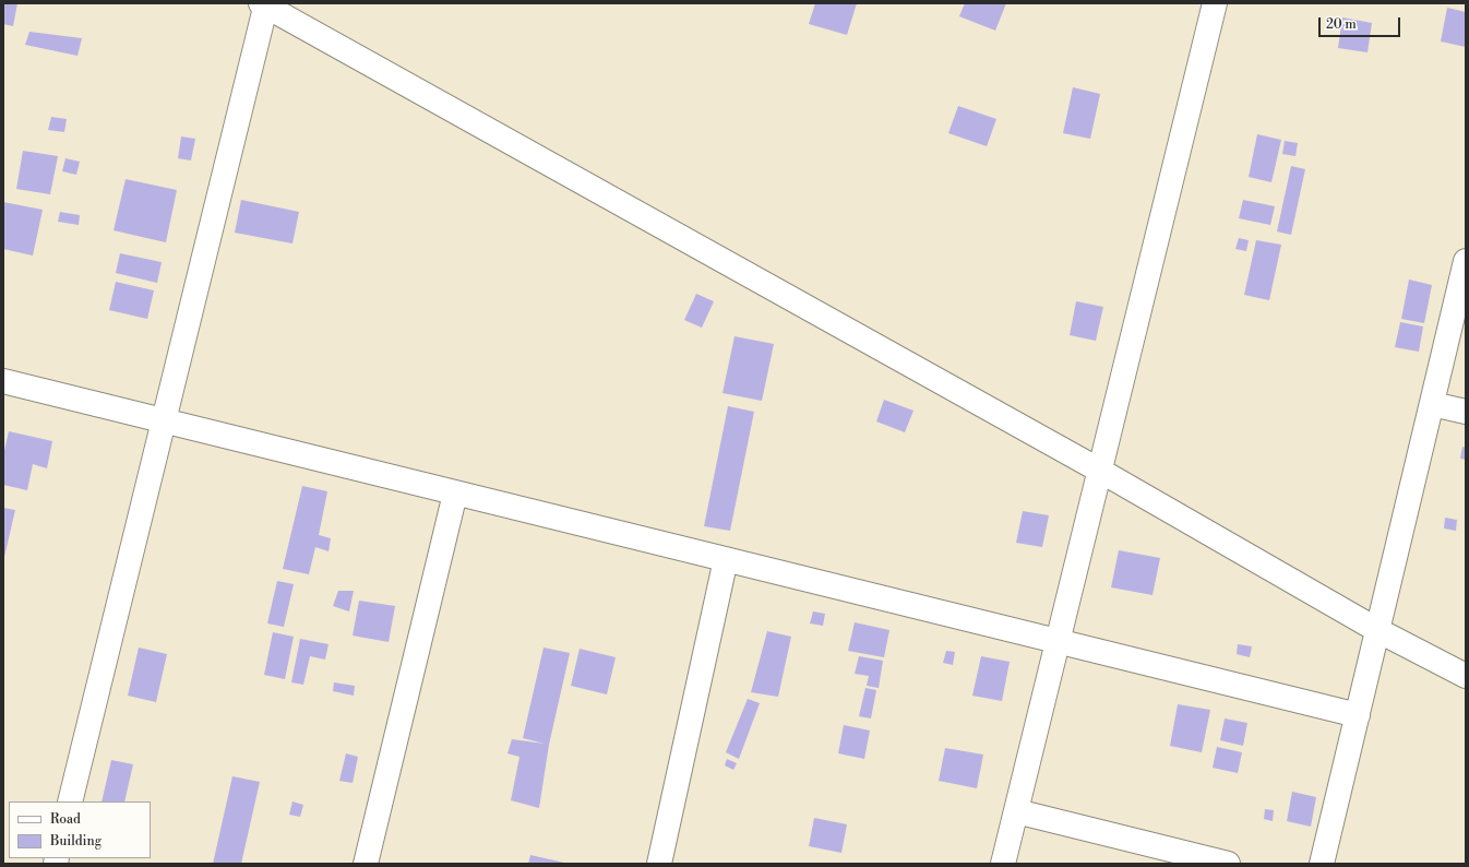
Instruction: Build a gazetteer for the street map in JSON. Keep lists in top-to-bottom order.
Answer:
{
  "legend": ["Road", "Building"],
  "scale_bar": "20 m"
}
